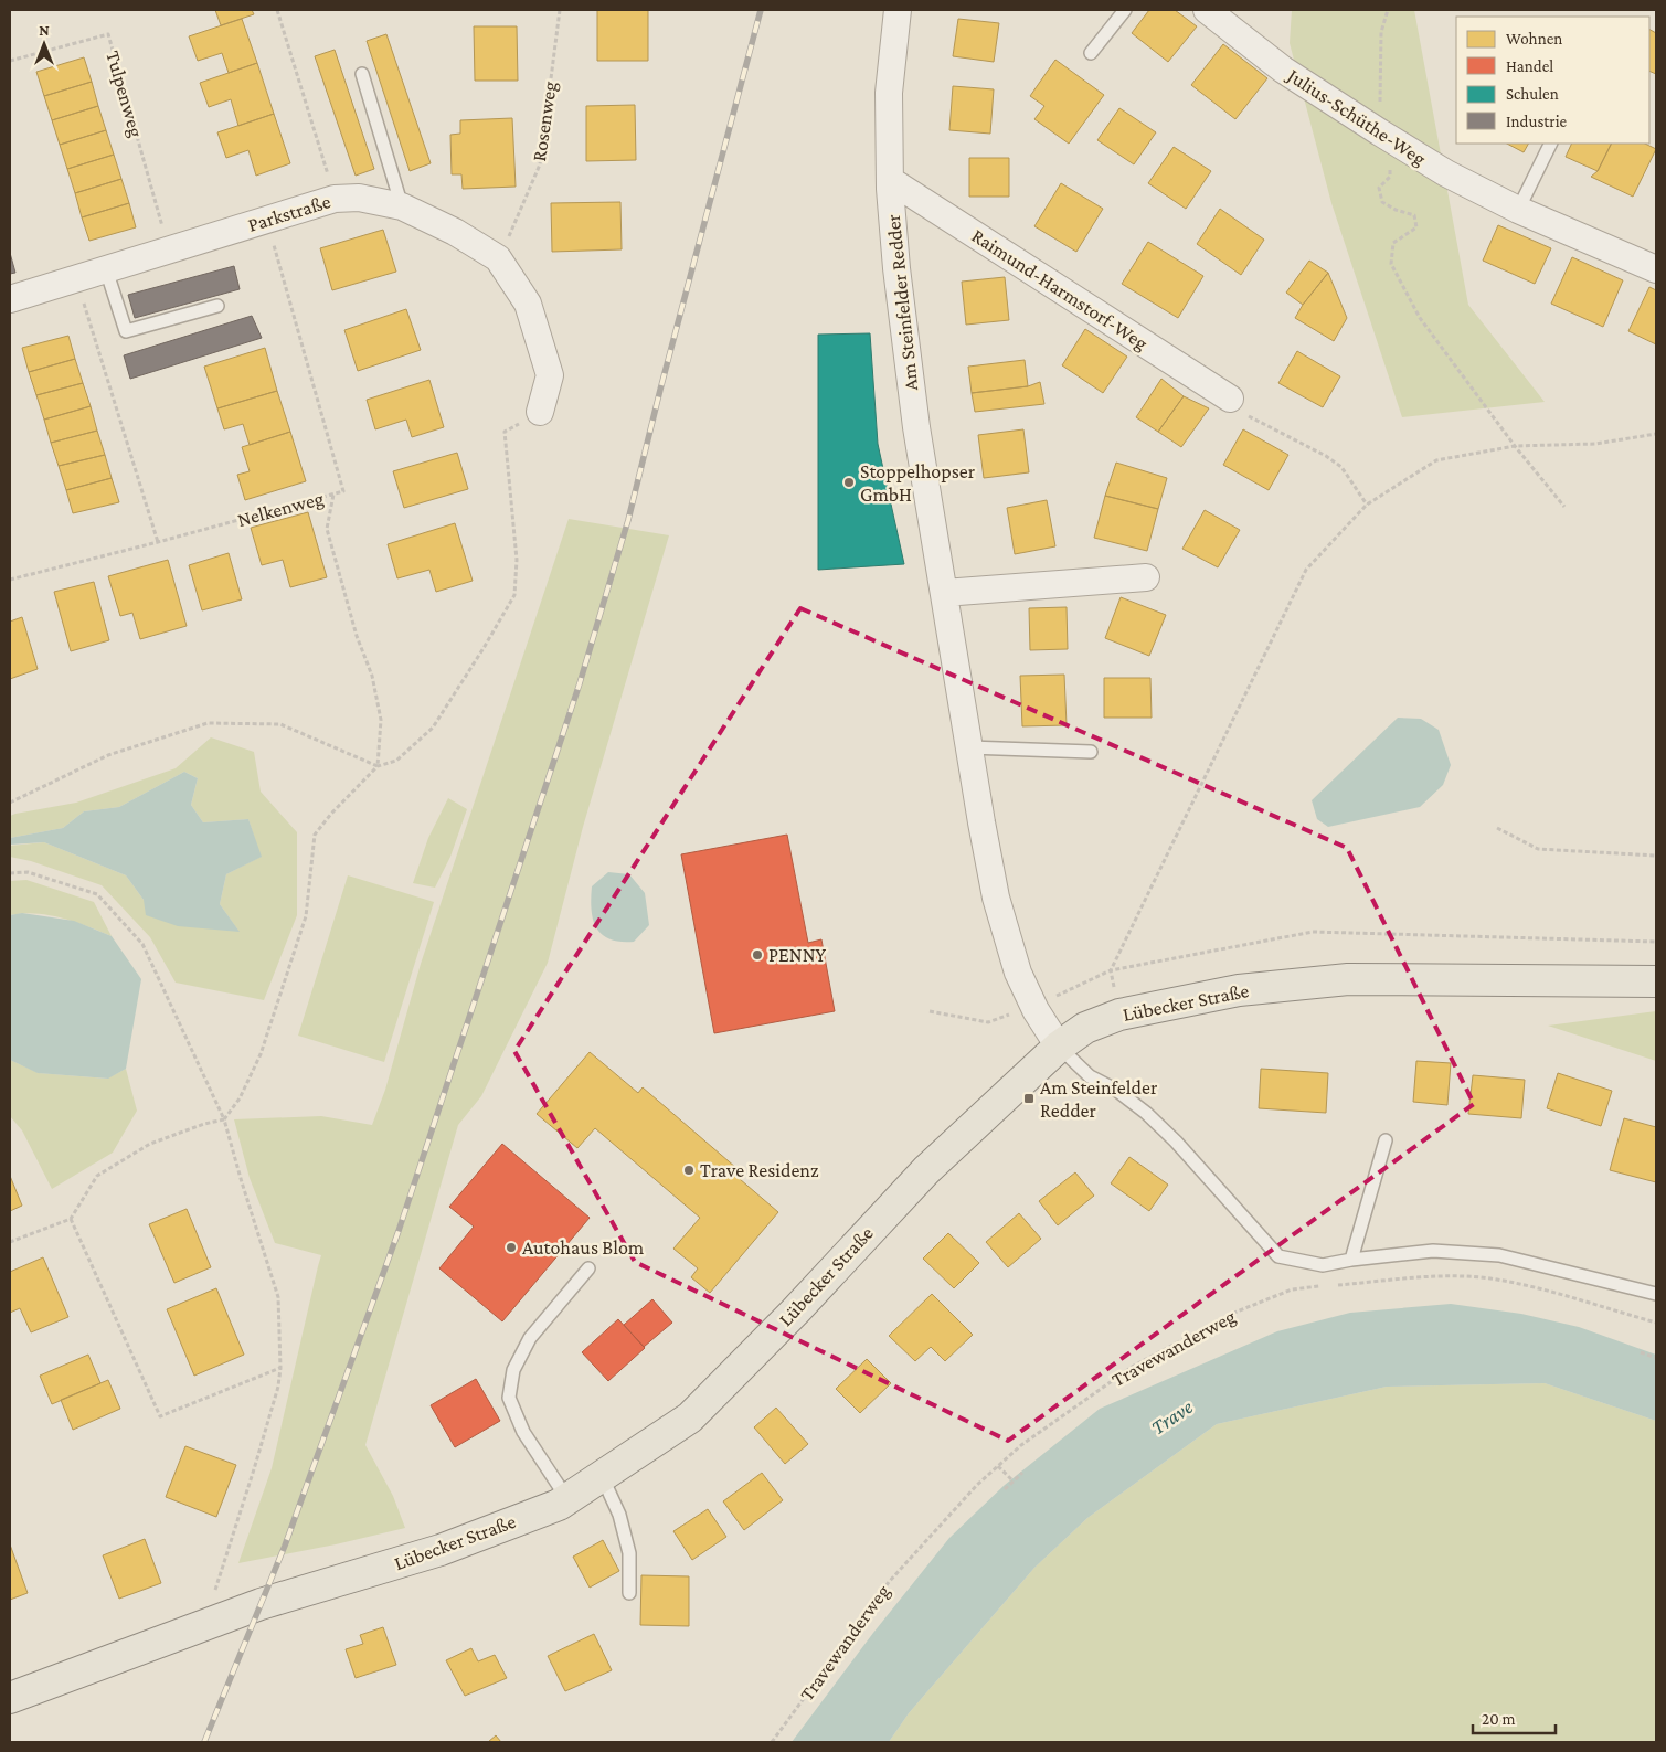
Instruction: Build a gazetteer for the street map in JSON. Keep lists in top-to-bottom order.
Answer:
{
  "streets": {
    "main road": ["Lübecker Straße"],
    "street": [
      "Julius-Schüthe-Weg",
      "Parkstraße",
      "Raimund-Harmstorf-Weg",
      "Am Steinfelder Redder"
    ],
    "path": [
      "Tulpenweg",
      "Rosenweg",
      "Nelkenweg",
      "Travewanderweg"
    ]
  },
  "crossings": [
    ["Tulpenweg", "Parkstraße"],
    ["Rosenweg", "Parkstraße"],
    ["Parkstraße", "Nelkenweg"],
    ["Raimund-Harmstorf-Weg", "Am Steinfelder Redder"],
    ["Am Steinfelder Redder", "Lübecker Straße"]
  ],
  "water": ["Trave"],
  "places": {
    "other": [
      "Stoppelhopser GmbH",
      "PENNY",
      "Trave Residenz",
      "Autohaus Blom"
    ],
    "transit": ["Am Steinfelder Redder"]
  },
  "legend": [
    "Wohnen",
    "Handel",
    "Schulen",
    "Industrie"
  ],
  "scale_bar": "20 m",
  "north": "top"
}
